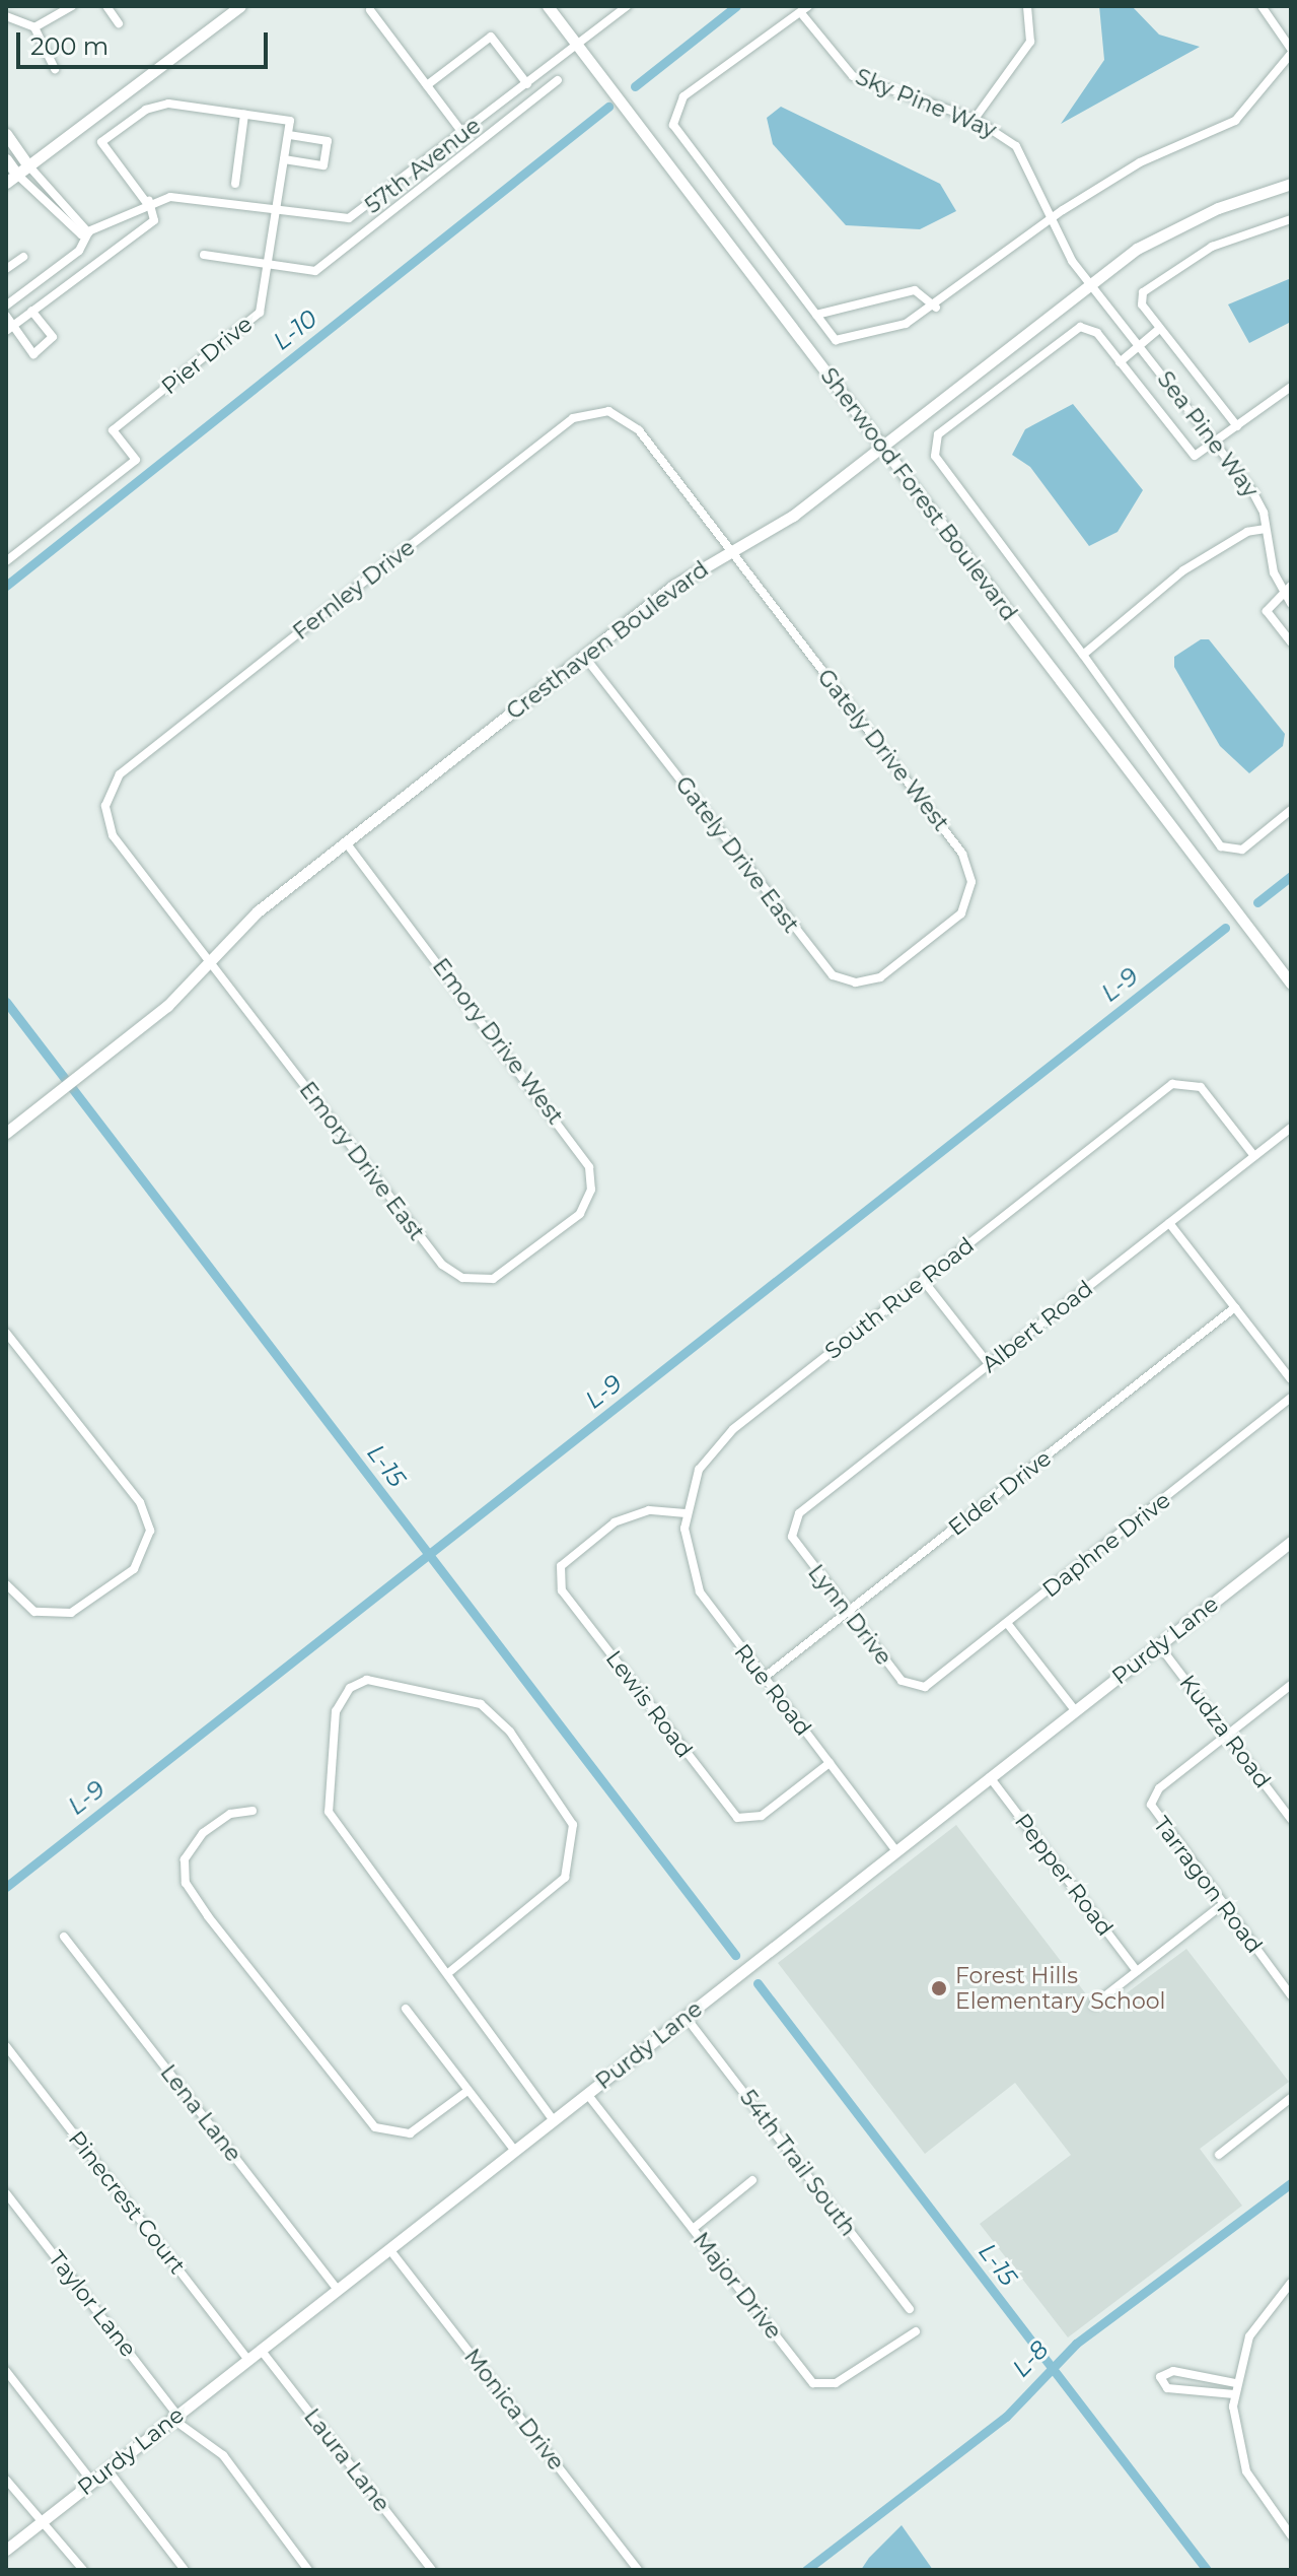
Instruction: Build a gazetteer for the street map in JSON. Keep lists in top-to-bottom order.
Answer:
{
  "streets": {
    "street": [
      "Sky Pine Way",
      "57th Avenue",
      "Pier Drive",
      "Sea Pine Way",
      "Sherwood Forest Boulevard",
      "Fernley Drive",
      "Cresthaven Boulevard",
      "Gately Drive West",
      "Gately Drive East",
      "Emory Drive West",
      "Emory Drive East",
      "South Rue Road",
      "Albert Road",
      "Elder Drive",
      "Daphne Drive",
      "Lynn Drive",
      "Purdy Lane",
      "Rue Road",
      "Lewis Road",
      "Kudza Road",
      "Pepper Road",
      "Tarragon Road",
      "Lena Lane",
      "54th Trail South",
      "Pinecrest Court",
      "Major Drive",
      "Taylor Lane",
      "Monica Drive",
      "Laura Lane"
    ]
  },
  "crossings": [
    ["Sky Pine Way", "Sea Pine Way"],
    ["Sky Pine Way", "Cresthaven Boulevard"],
    ["57th Avenue", "Pier Drive"],
    ["57th Avenue", "Sherwood Forest Boulevard"],
    ["Sea Pine Way", "Cresthaven Boulevard"],
    ["Sherwood Forest Boulevard", "Cresthaven Boulevard"],
    ["Fernley Drive", "Gately Drive West"],
    ["Fernley Drive", "Emory Drive East"],
    ["Cresthaven Boulevard", "Gately Drive West"],
    ["Cresthaven Boulevard", "Gately Drive East"],
    ["Cresthaven Boulevard", "Emory Drive West"],
    ["Cresthaven Boulevard", "Emory Drive East"],
    ["Gately Drive West", "Gately Drive East"],
    ["Emory Drive West", "Emory Drive East"],
    ["South Rue Road", "Albert Road"],
    ["South Rue Road", "Rue Road"],
    ["South Rue Road", "Lewis Road"],
    ["Albert Road", "Lynn Drive"],
    ["Elder Drive", "Lynn Drive"],
    ["Elder Drive", "Rue Road"],
    ["Daphne Drive", "Lynn Drive"],
    ["Purdy Lane", "Rue Road"],
    ["Purdy Lane", "Kudza Road"],
    ["Purdy Lane", "Pepper Road"],
    ["Purdy Lane", "Lena Lane"],
    ["Purdy Lane", "54th Trail South"],
    ["Purdy Lane", "Pinecrest Court"],
    ["Purdy Lane", "Major Drive"],
    ["Purdy Lane", "Taylor Lane"],
    ["Purdy Lane", "Monica Drive"],
    ["Purdy Lane", "Laura Lane"],
    ["Rue Road", "Lewis Road"],
    ["Kudza Road", "Tarragon Road"]
  ],
  "water": [
    "L-10",
    "L-9",
    "L-15",
    "L-8"
  ],
  "places": ["Forest Hills Elementary School"],
  "scale_bar": "200 m"
}
